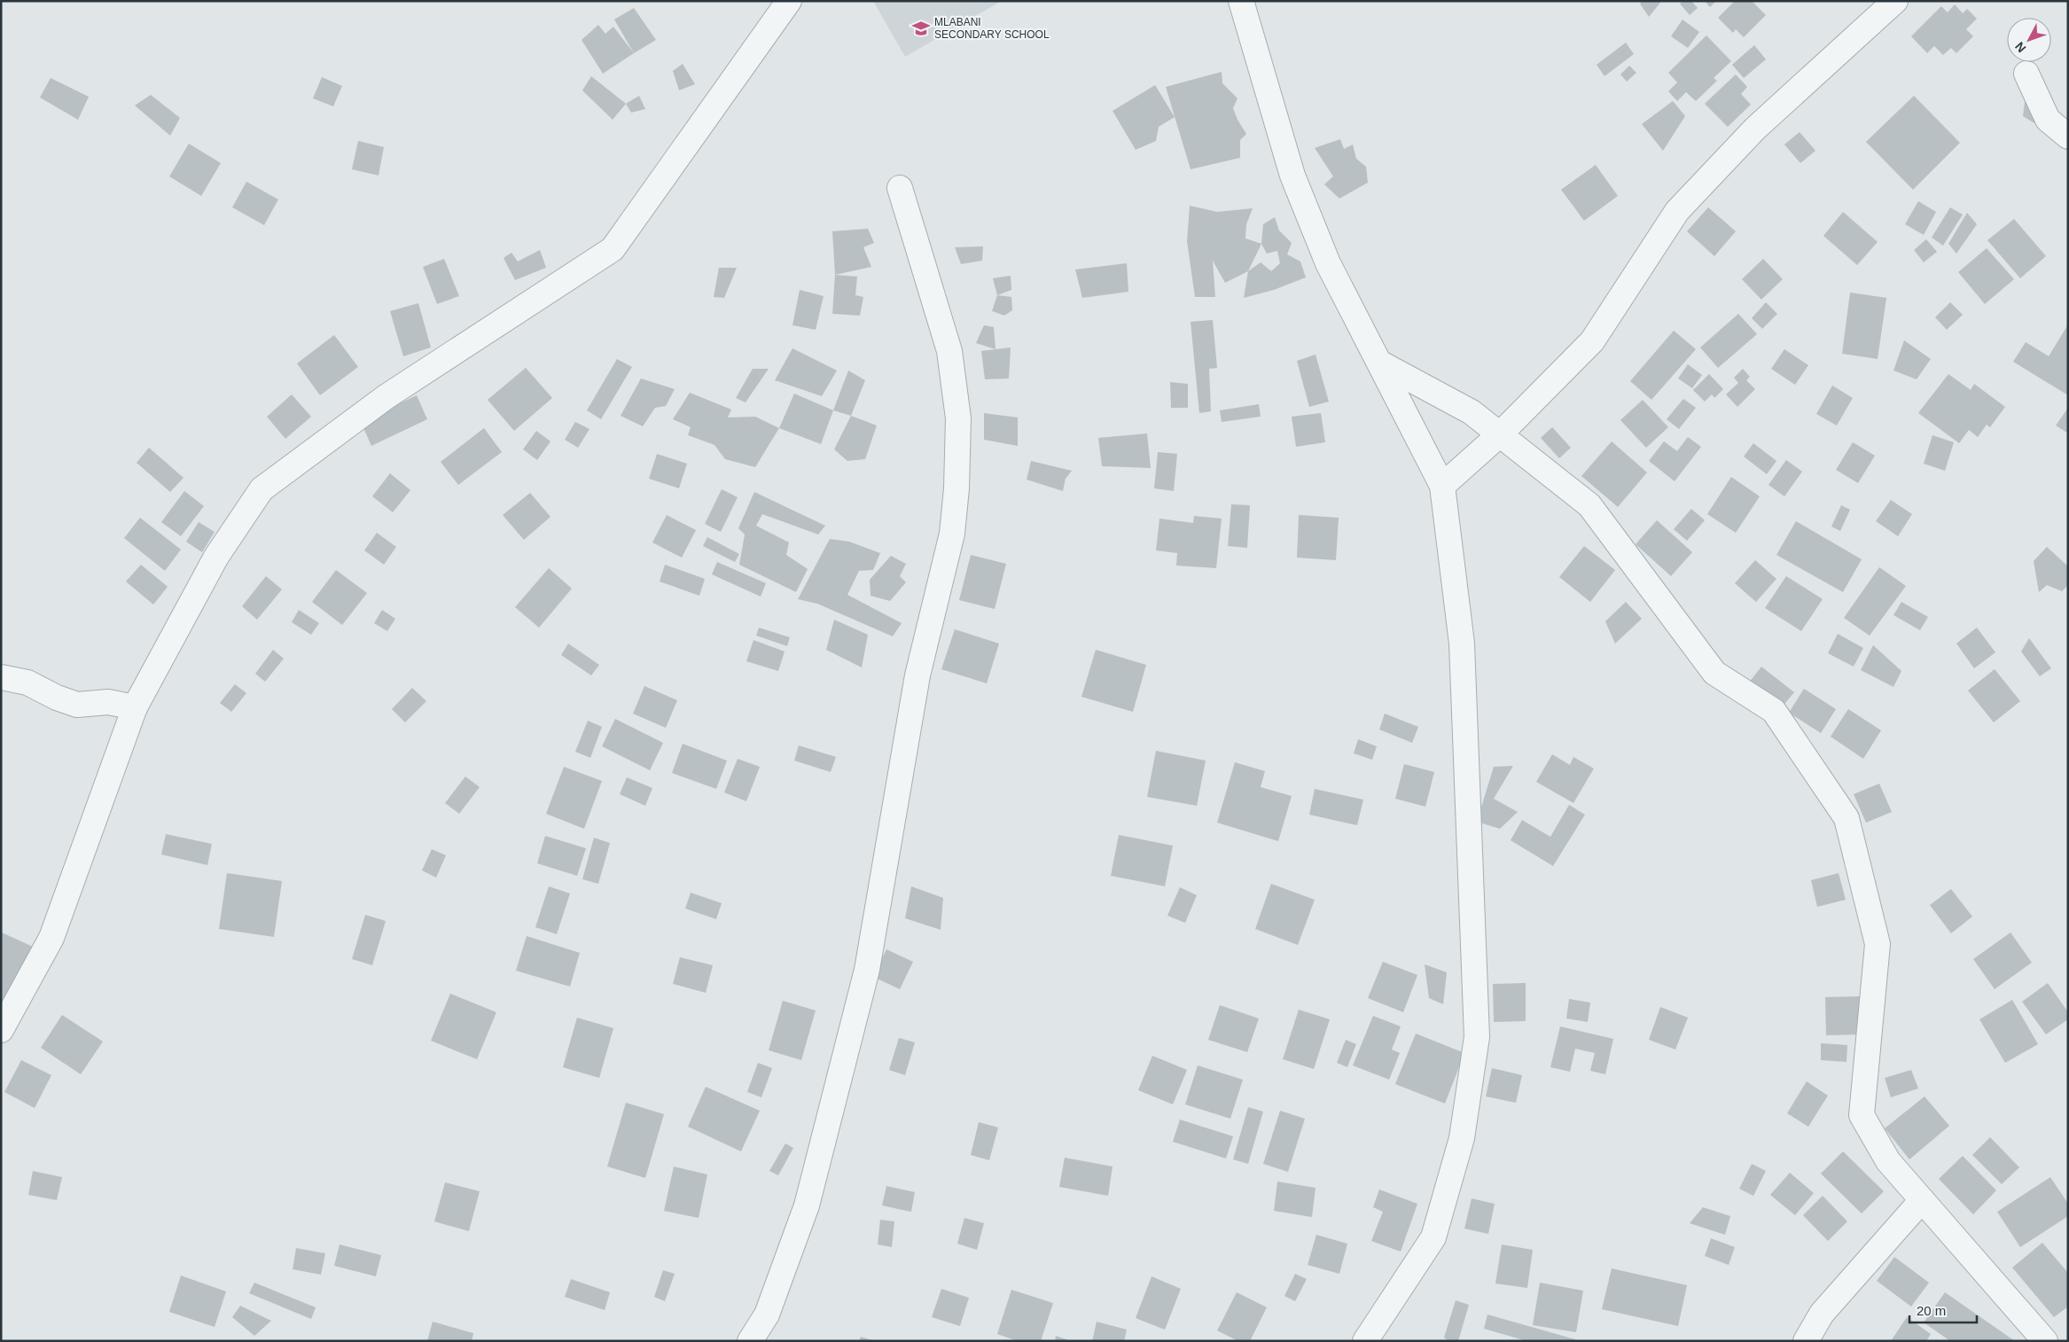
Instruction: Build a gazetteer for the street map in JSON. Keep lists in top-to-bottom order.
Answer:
{
  "places": {
    "school or university": ["MLABANI SECONDARY SCHOOL"]
  },
  "scale_bar": "20 m",
  "north": "bottom left"
}
